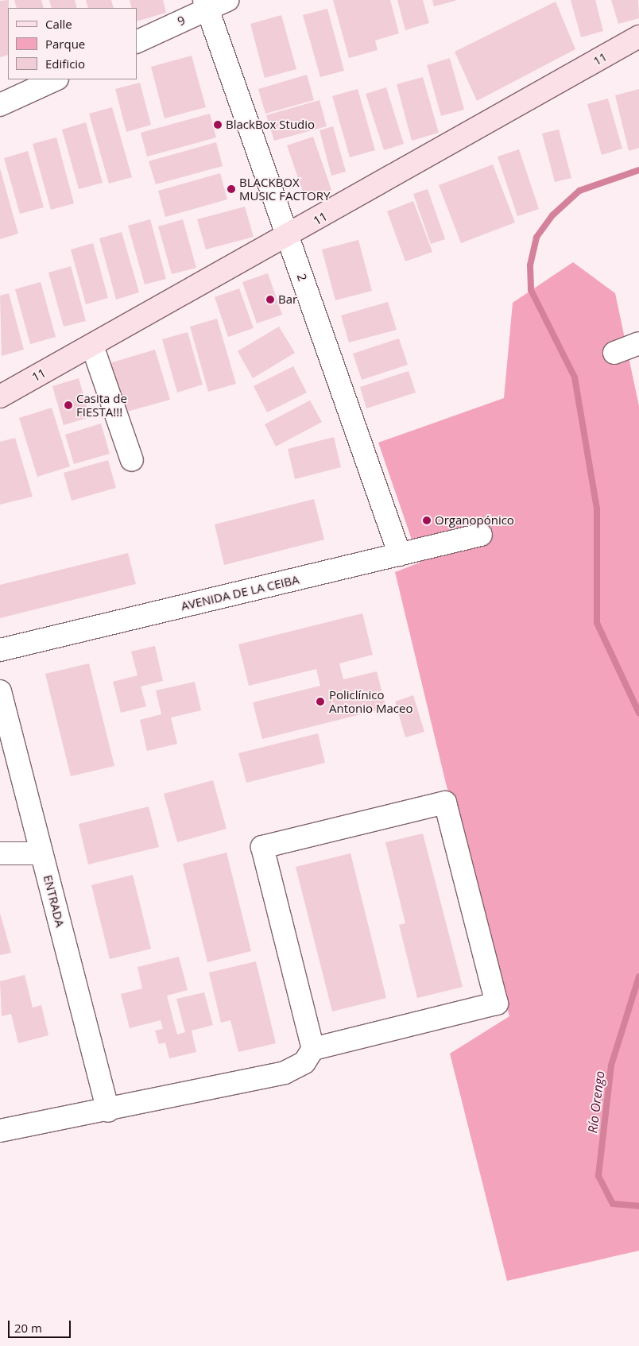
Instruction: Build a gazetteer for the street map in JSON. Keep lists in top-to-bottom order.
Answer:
{
  "streets": {
    "street": [
      "9",
      "11",
      "2",
      "AVENIDA DE LA CEIBA",
      "ENTRADA"
    ]
  },
  "crossings": [
    ["9", "2"],
    ["11", "2"],
    ["2", "AVENIDA DE LA CEIBA"]
  ],
  "water": ["Río Orengo"],
  "places": [
    "BlackBox Studio",
    "BLACKBOX MUSIC FACTORY",
    "Bar",
    "Casita de FIESTA!!!",
    "Organopónico",
    "Policlínico Antonio Maceo"
  ],
  "legend": ["Calle", "Parque", "Edificio"],
  "scale_bar": "20 m"
}
